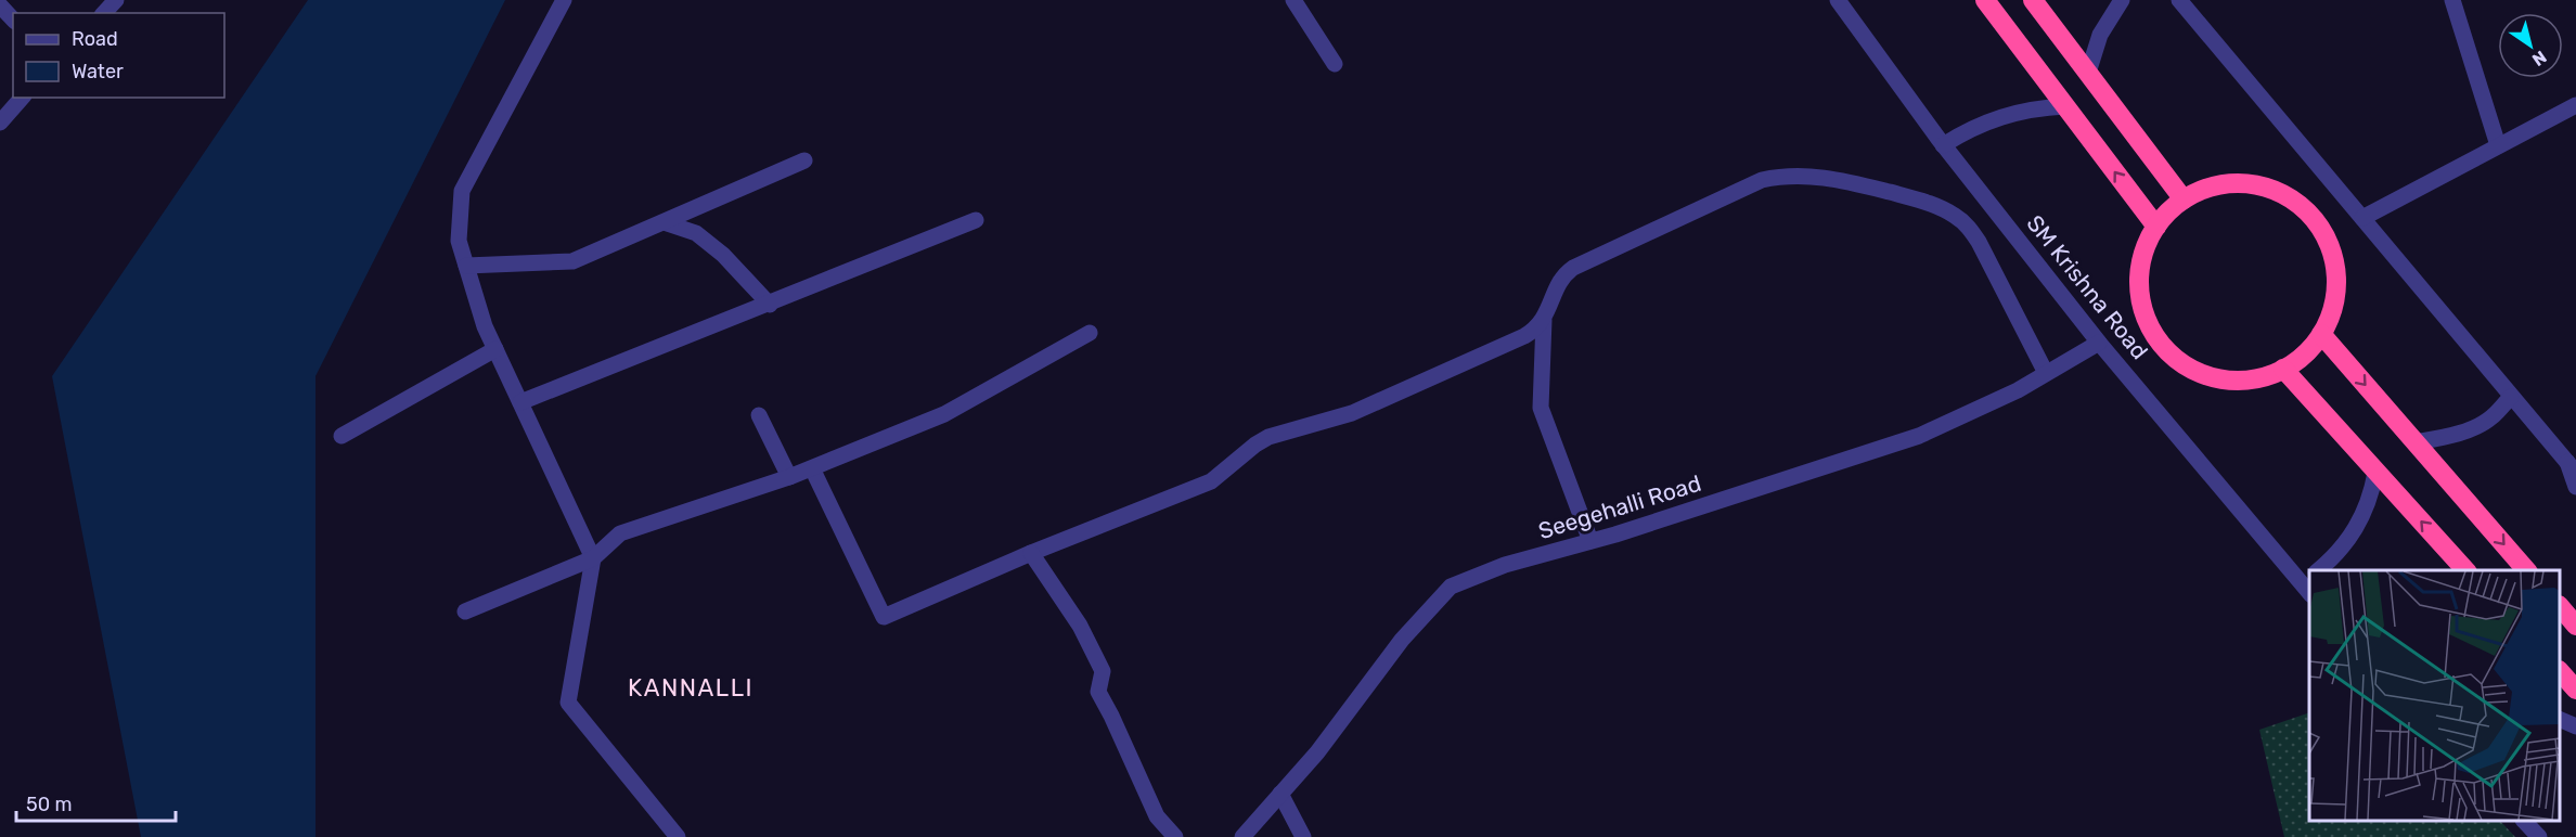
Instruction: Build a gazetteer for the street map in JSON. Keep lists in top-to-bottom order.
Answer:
{
  "streets": {
    "street": ["SM Krishna Road", "Seegehalli Road"]
  },
  "crossings": [
    ["SM Krishna Road", "Seegehalli Road"]
  ],
  "districts": ["KANNALLI"],
  "legend": ["Road", "Water"],
  "scale_bar": "50 m",
  "north": "bottom right"
}
